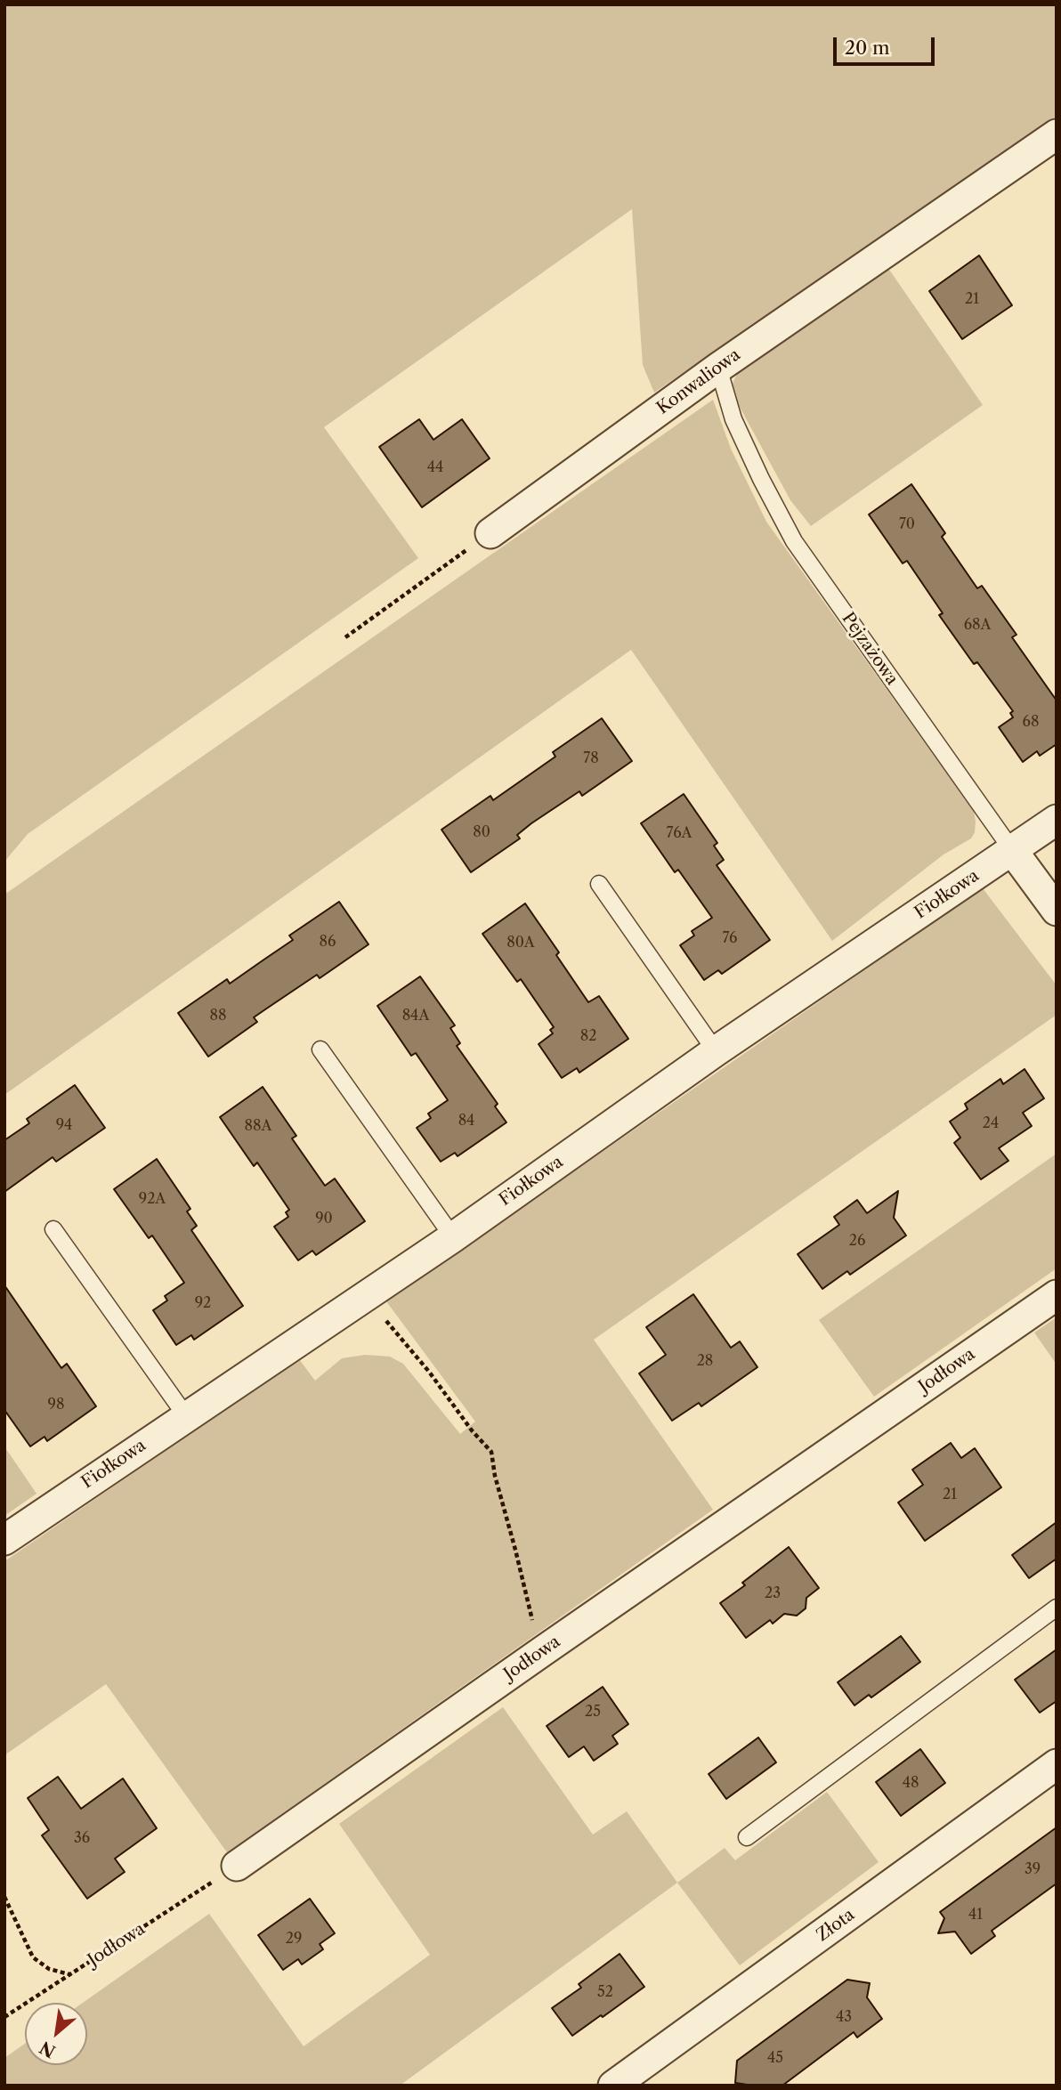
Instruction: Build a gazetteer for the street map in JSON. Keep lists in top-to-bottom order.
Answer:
{
  "streets": {
    "street": [
      "Konwaliowa",
      "Pejzażowa",
      "Fiołkowa",
      "Jodłowa",
      "Złota"
    ]
  },
  "crossings": [
    ["Konwaliowa", "Pejzażowa"],
    ["Pejzażowa", "Fiołkowa"]
  ],
  "house_numbers": [
    "21",
    "44",
    "70",
    "68A",
    "68",
    "78",
    "80",
    "76A",
    "76",
    "86",
    "80A",
    "88",
    "84A",
    "82",
    "84",
    "24",
    "94",
    "88A",
    "92A",
    "90",
    "26",
    "92",
    "28",
    "98",
    "21",
    "23",
    "25",
    "48",
    "36",
    "39",
    "41",
    "29",
    "52",
    "43",
    "45"
  ],
  "scale_bar": "20 m",
  "north": "bottom left"
}
